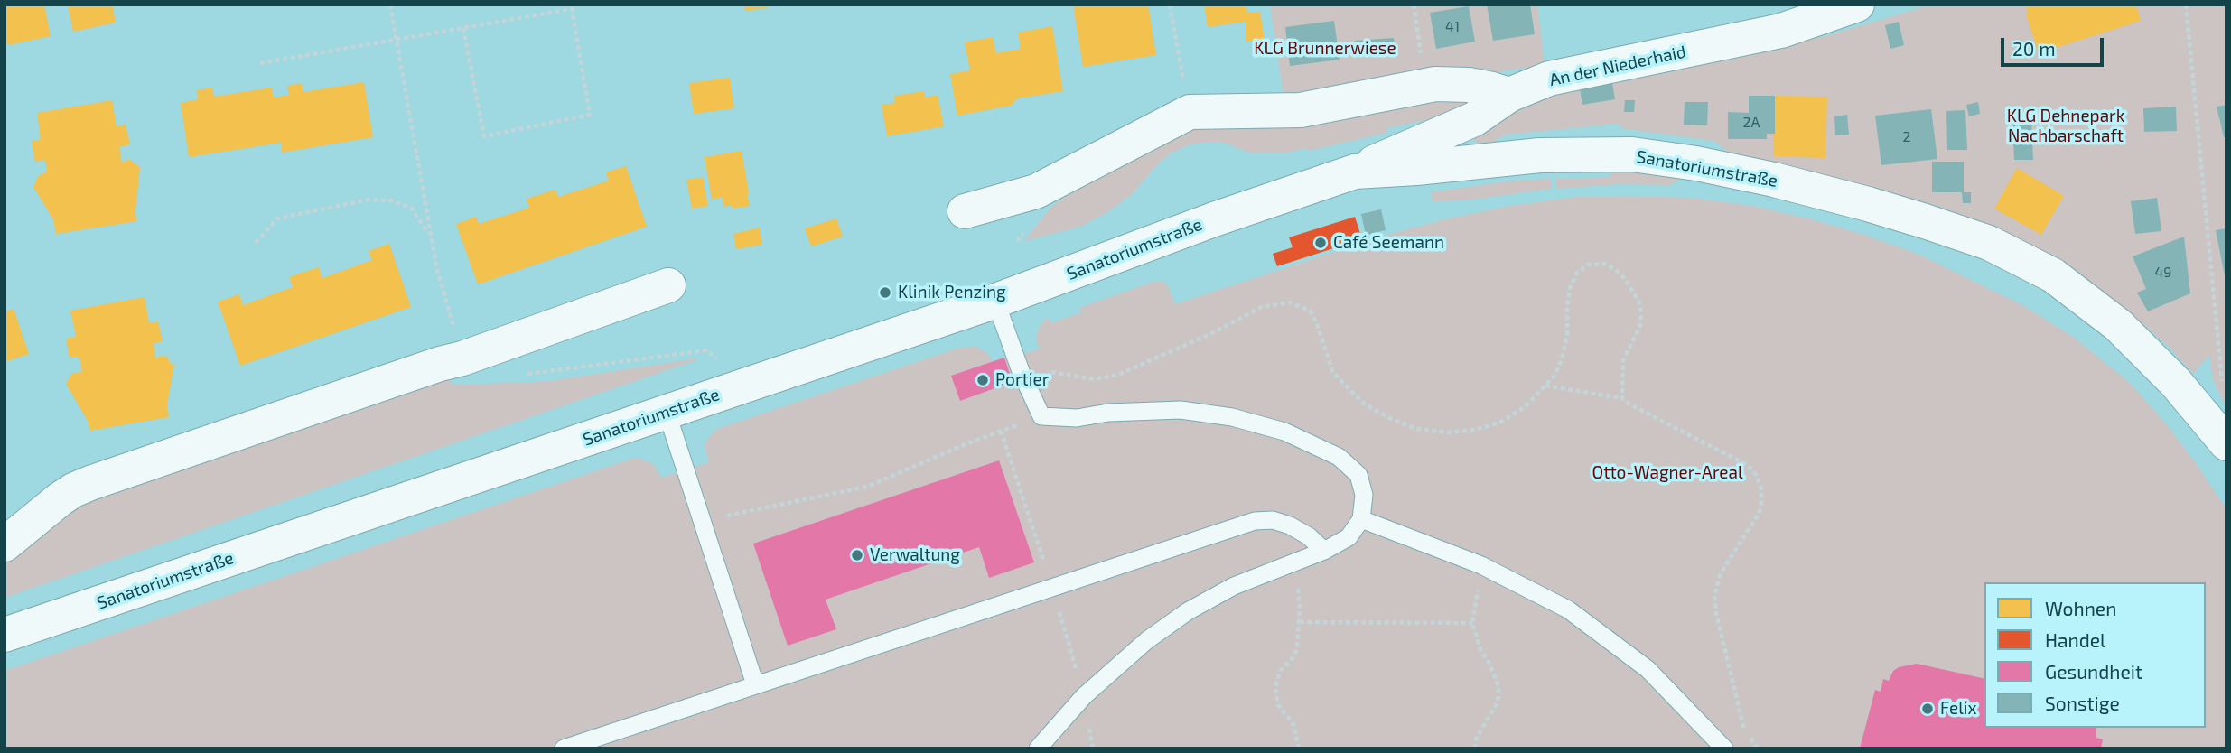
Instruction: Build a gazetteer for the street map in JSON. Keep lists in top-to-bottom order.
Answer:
{
  "streets": {
    "street": ["An der Niederhaid", "Sanatoriumstraße"]
  },
  "crossings": [
    ["An der Niederhaid", "Sanatoriumstraße"]
  ],
  "parks": ["KLG Brunnerwiese", "KLG Dehnepark Nachbarschaft", "Otto-Wagner-Areal"],
  "places": [
    "Café Seemann",
    "Klinik Penzing",
    "Portier",
    "Verwaltung",
    "Felix"
  ],
  "house_numbers": [
    "41",
    "2A",
    "2",
    "49"
  ],
  "legend": [
    "Wohnen",
    "Handel",
    "Gesundheit",
    "Sonstige"
  ],
  "scale_bar": "20 m"
}
